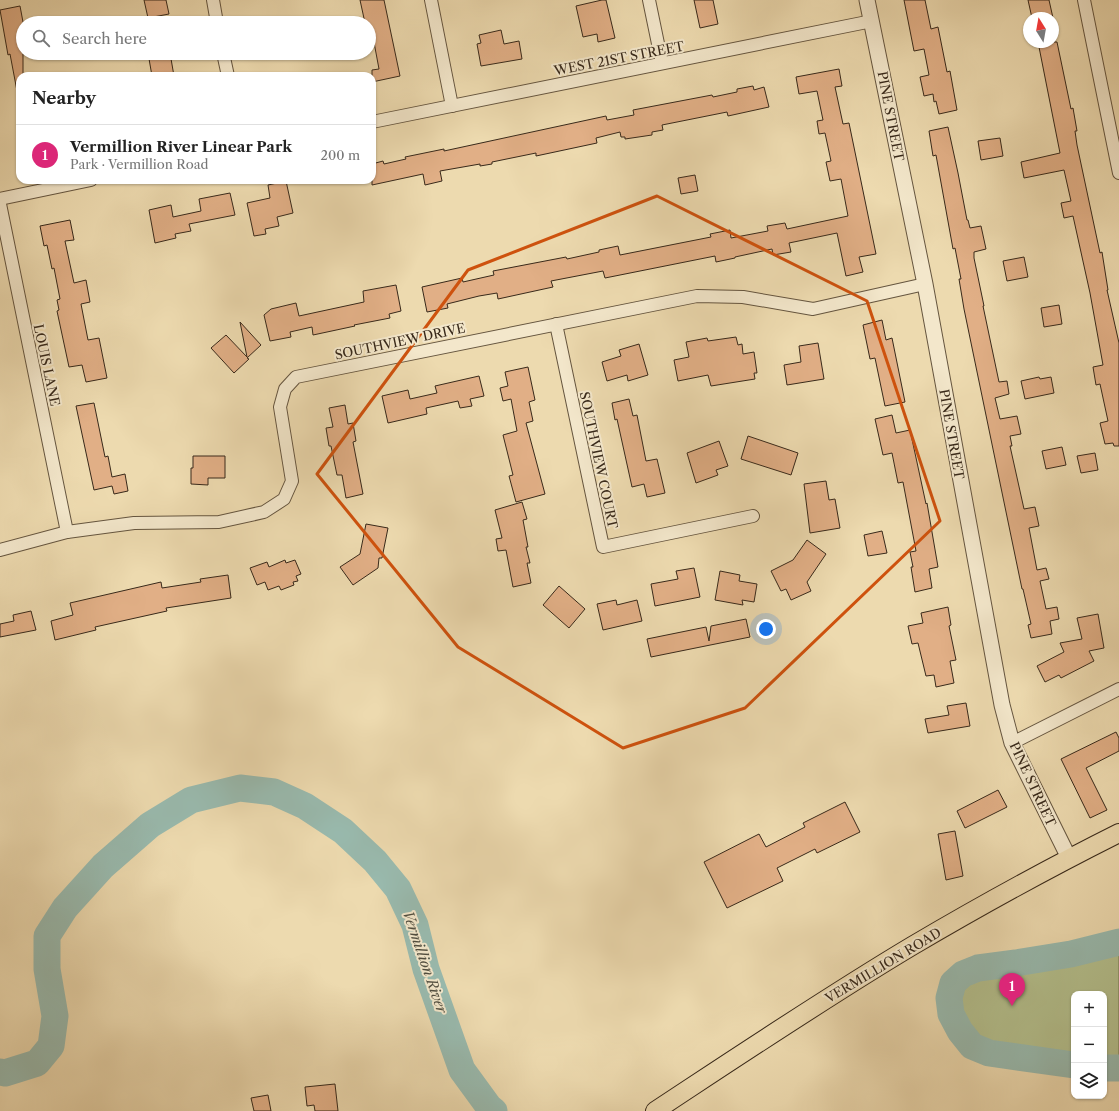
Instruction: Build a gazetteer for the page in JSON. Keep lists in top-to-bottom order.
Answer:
{
  "streets": {
    "main road": ["VERMILLION ROAD"],
    "street": [
      "WEST 21ST STREET",
      "PINE STREET",
      "SOUTHVIEW DRIVE",
      "LOUIS LANE",
      "SOUTHVIEW COURT"
    ]
  },
  "crossings": [
    ["WEST 21ST STREET", "PINE STREET"],
    ["PINE STREET", "SOUTHVIEW DRIVE"],
    ["PINE STREET", "VERMILLION ROAD"],
    ["SOUTHVIEW DRIVE", "LOUIS LANE"],
    ["SOUTHVIEW DRIVE", "SOUTHVIEW COURT"]
  ],
  "water": ["Vermillion River"],
  "north": "top",
  "page": {
    "search": "Search here",
    "heading": "Nearby",
    "list": [
      {
        "mark": "1",
        "name": "Vermillion River Linear Park",
        "note": "Park · Vermillion Road",
        "value": "200 m"
      }
    ],
    "pins": "1",
    "map_buttons": ["+", "−"]
  }
}
